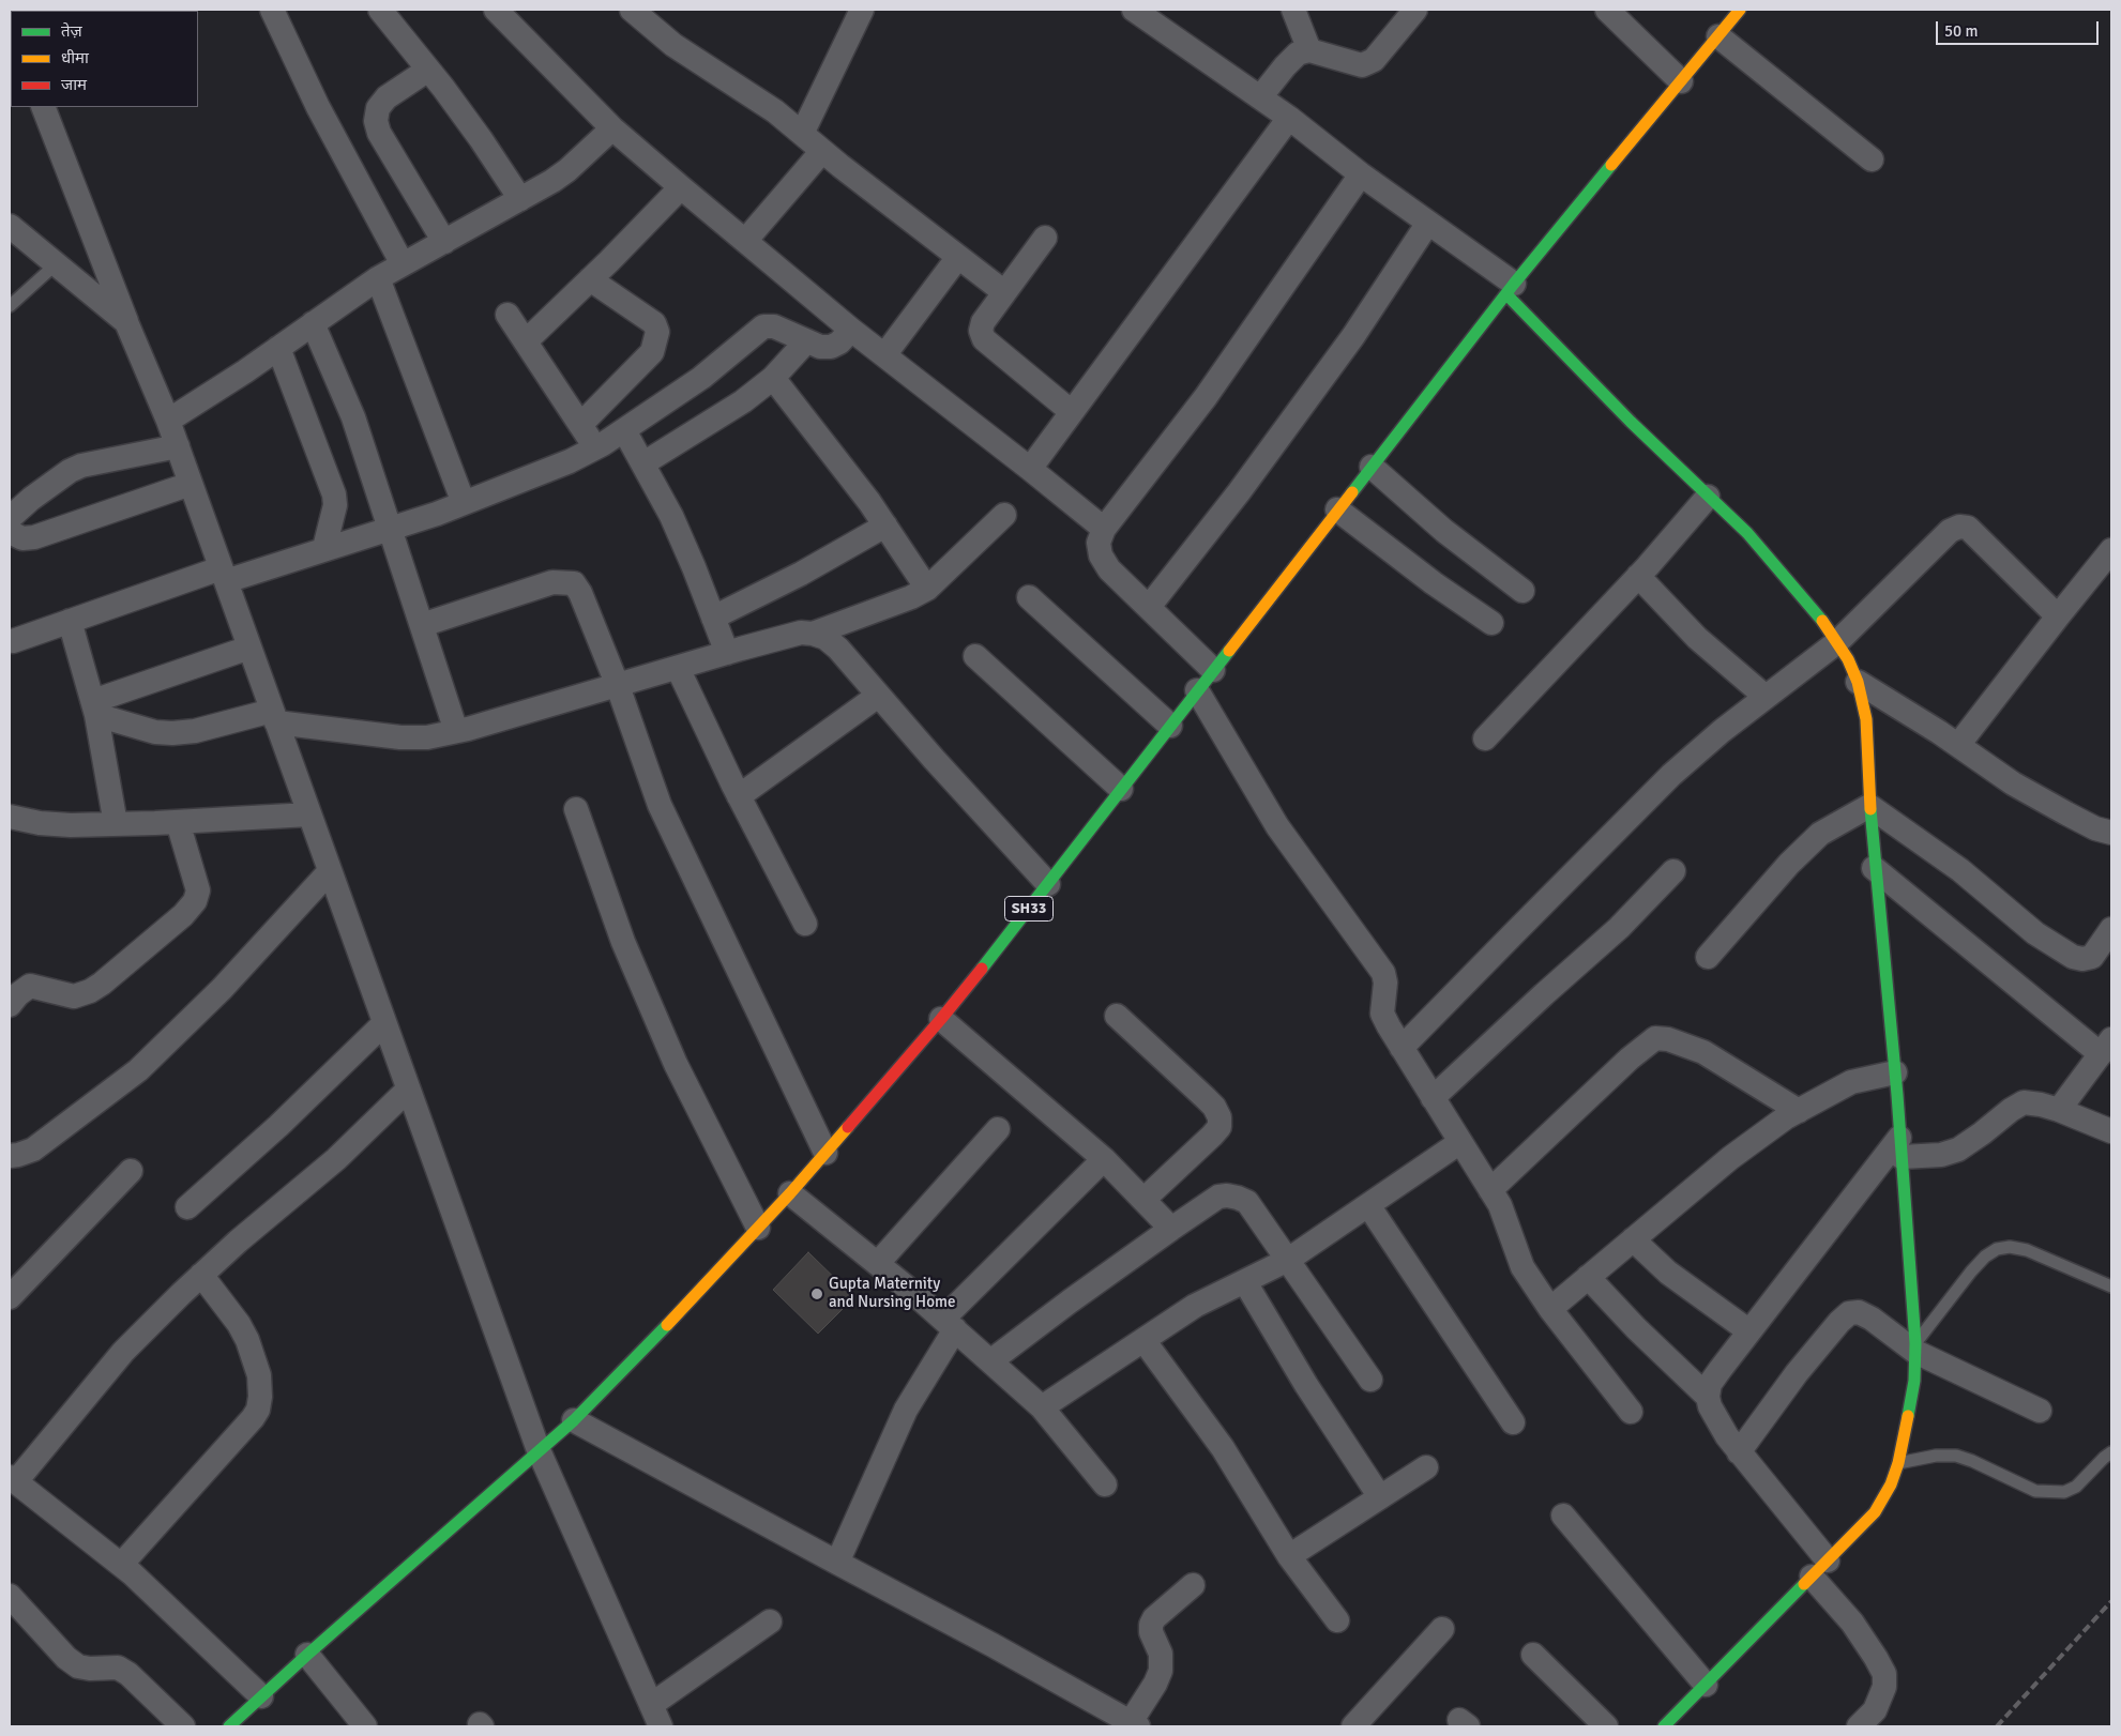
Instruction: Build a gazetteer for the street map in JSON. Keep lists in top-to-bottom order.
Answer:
{
  "streets": {
    "main road": ["SH33"]
  },
  "places": ["Gupta Maternity and Nursing Home"],
  "legend": ["तेज़", "धीमा", "जाम"],
  "scale_bar": "50 m"
}
